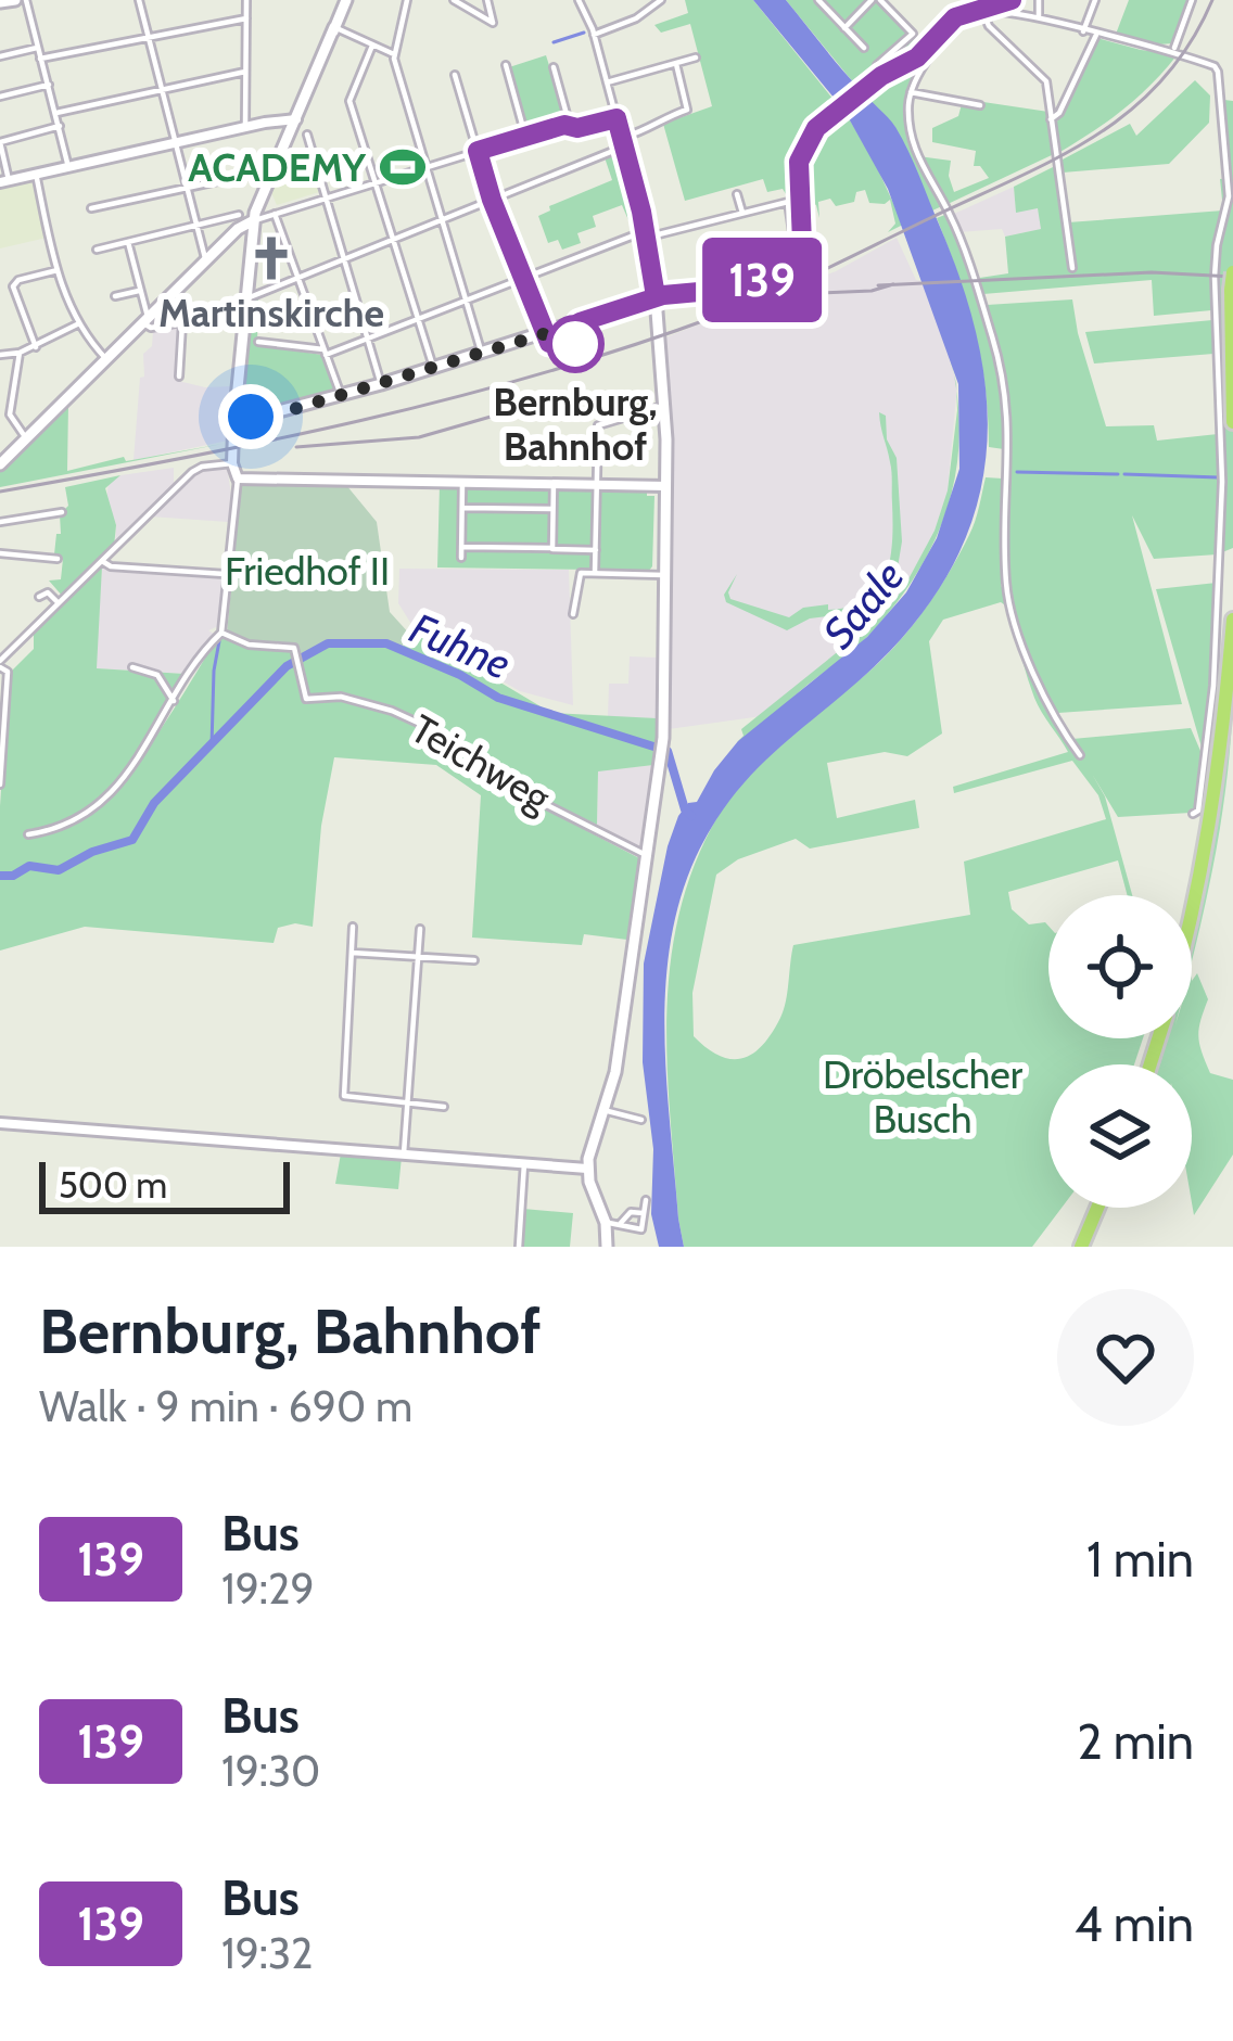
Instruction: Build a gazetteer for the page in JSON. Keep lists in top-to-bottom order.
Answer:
{
  "streets": {
    "street": ["Teichweg"]
  },
  "water": ["Saale", "Fuhne"],
  "parks": ["Friedhof II", "Dröbelscher Busch"],
  "places": {
    "sports": ["ACADEMY"],
    "church": ["Martinskirche"],
    "other": ["Bernburg, Bahnhof"]
  },
  "lines": ["bus line 139"],
  "scale_bar": "500 m",
  "page": {
    "on_map": "139",
    "scale": "500 m",
    "heading": ["Bernburg, Bahnhof", "Walk · 9 min · 690 m"],
    "list": [
      {
        "mark": "139",
        "name": "Bus",
        "note": "19:29",
        "value": "1 min"
      },
      {
        "mark": "139",
        "name": "Bus",
        "note": "19:30",
        "value": "2 min"
      },
      {
        "mark": "139",
        "name": "Bus",
        "note": "19:32",
        "value": "4 min"
      }
    ]
  }
}
